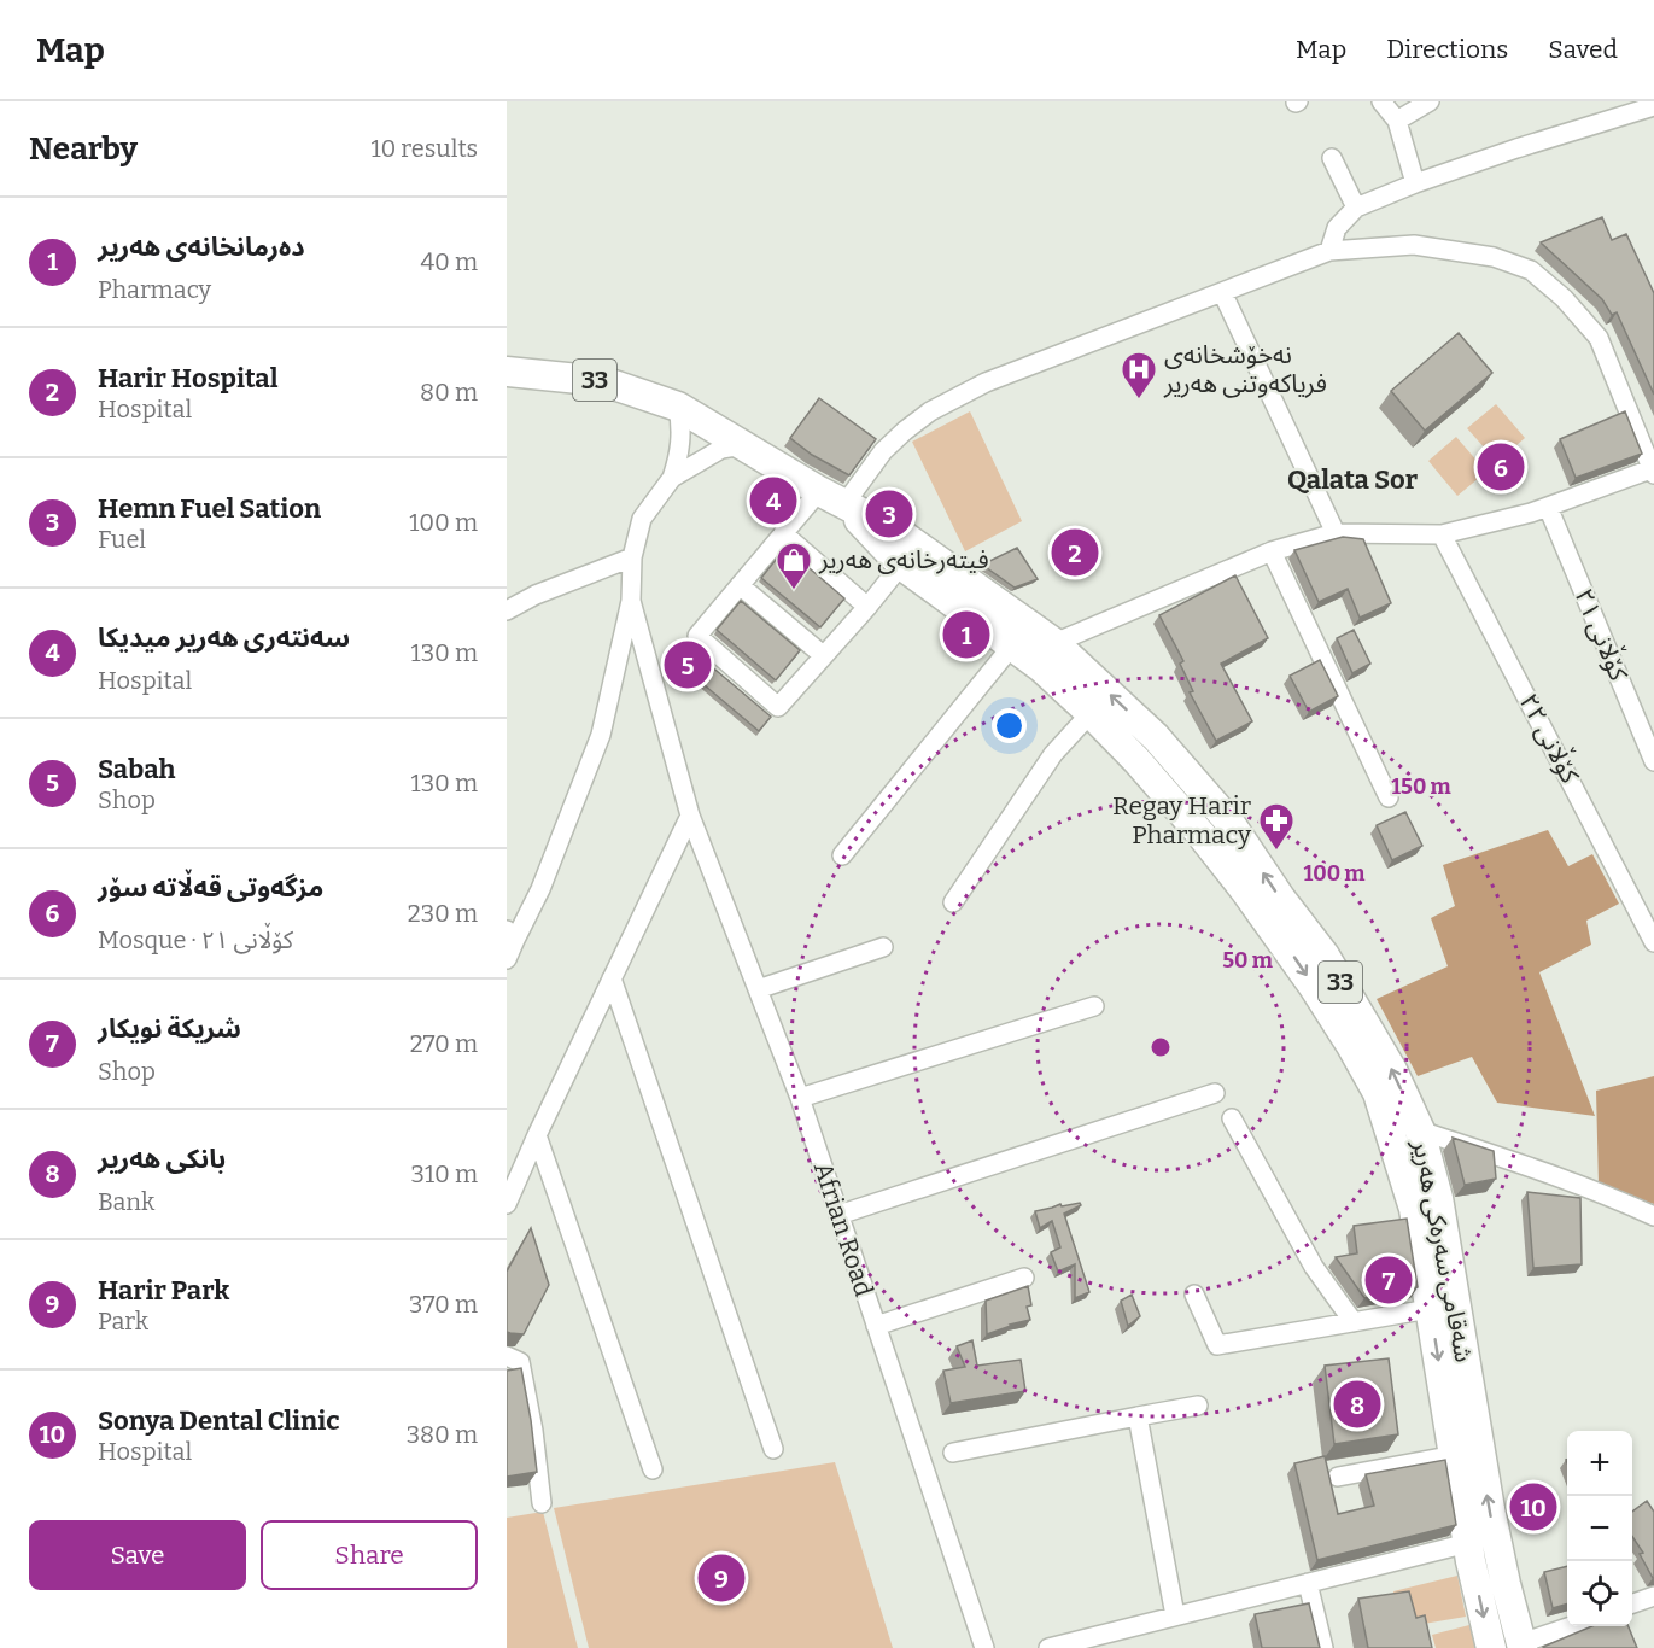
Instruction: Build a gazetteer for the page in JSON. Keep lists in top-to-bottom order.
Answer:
{
  "streets": {
    "main road": ["33", "شەقامی سەرەکی هەریر"],
    "street": ["کۆڵانی ٢١", "کۆڵانی ٢٢", "Afrian Road"]
  },
  "crossings": [
    ["33", "شەقامی سەرەکی هەریر"]
  ],
  "districts": ["Qalata Sor"],
  "places": {
    "hospital": ["نەخۆشخانەی فریاکەوتنی هەریر"],
    "shop": ["فیتەرخانەی هەریر"],
    "pharmacy": ["Regay Harir Pharmacy"]
  },
  "page": {
    "header": "Map",
    "nav": ["Map", "Directions", "Saved"],
    "heading": ["Nearby", "10 results"],
    "list": [
      {
        "mark": "1",
        "name": "دەرمانخانەی هەریر",
        "note": "Pharmacy",
        "value": "40 m"
      },
      {
        "mark": "2",
        "name": "‌Harir Hospital",
        "note": "Hospital",
        "value": "80 m"
      },
      {
        "mark": "3",
        "name": "Hemn Fuel Sation",
        "note": "Fuel",
        "value": "100 m"
      },
      {
        "mark": "4",
        "name": "سەنتەری هەریر میدیکا",
        "note": "Hospital",
        "value": "130 m"
      },
      {
        "mark": "5",
        "name": "Sabah",
        "note": "Shop",
        "value": "130 m"
      },
      {
        "mark": "6",
        "name": "مزگەوتی قەڵاتە سۆر",
        "note": "Mosque · کۆڵانی ٢١",
        "value": "230 m"
      },
      {
        "mark": "7",
        "name": "شريكة نويكار",
        "note": "Shop",
        "value": "270 m"
      },
      {
        "mark": "8",
        "name": "بانکی هەریر",
        "note": "Bank",
        "value": "310 m"
      },
      {
        "mark": "9",
        "name": "Harir Park",
        "note": "Park",
        "value": "370 m"
      },
      {
        "mark": "10",
        "name": "Sonya Dental Clinic",
        "note": "Hospital",
        "value": "380 m"
      }
    ],
    "pins": [
      "6",
      "4",
      "3",
      "2",
      "1",
      "5",
      "7",
      "8",
      "10",
      "9"
    ],
    "map_buttons": ["+", "−"],
    "buttons": ["Save", "Share"]
  },
  "rings": ["150 m", "100 m", "50 m"]
}
